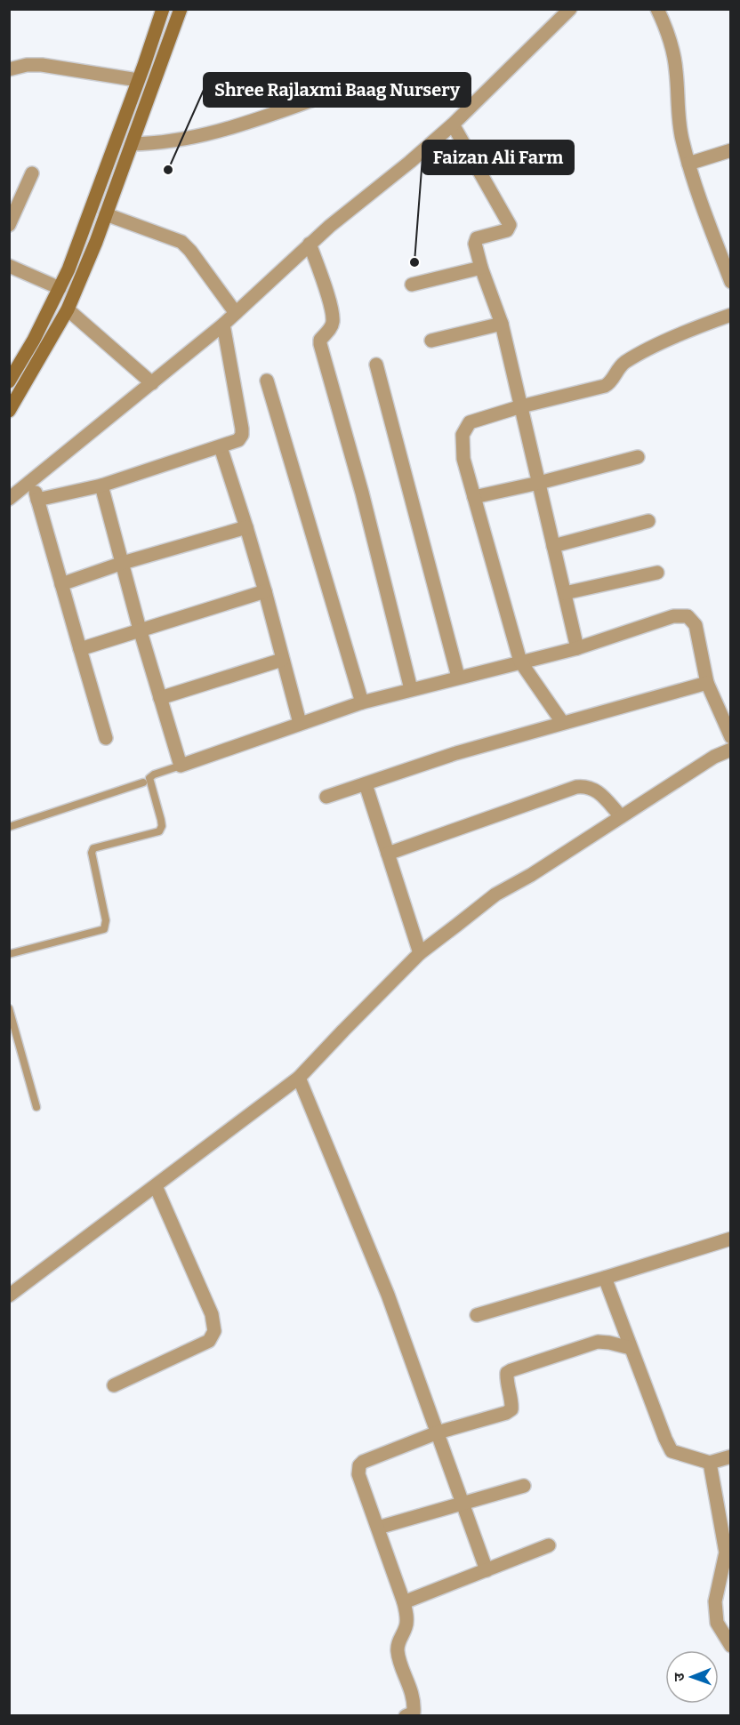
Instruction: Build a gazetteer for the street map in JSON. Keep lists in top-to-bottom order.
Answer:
{
  "places": ["Shree Rajlaxmi Baag Nursery", "Faizan Ali Farm"],
  "north": "left"
}
